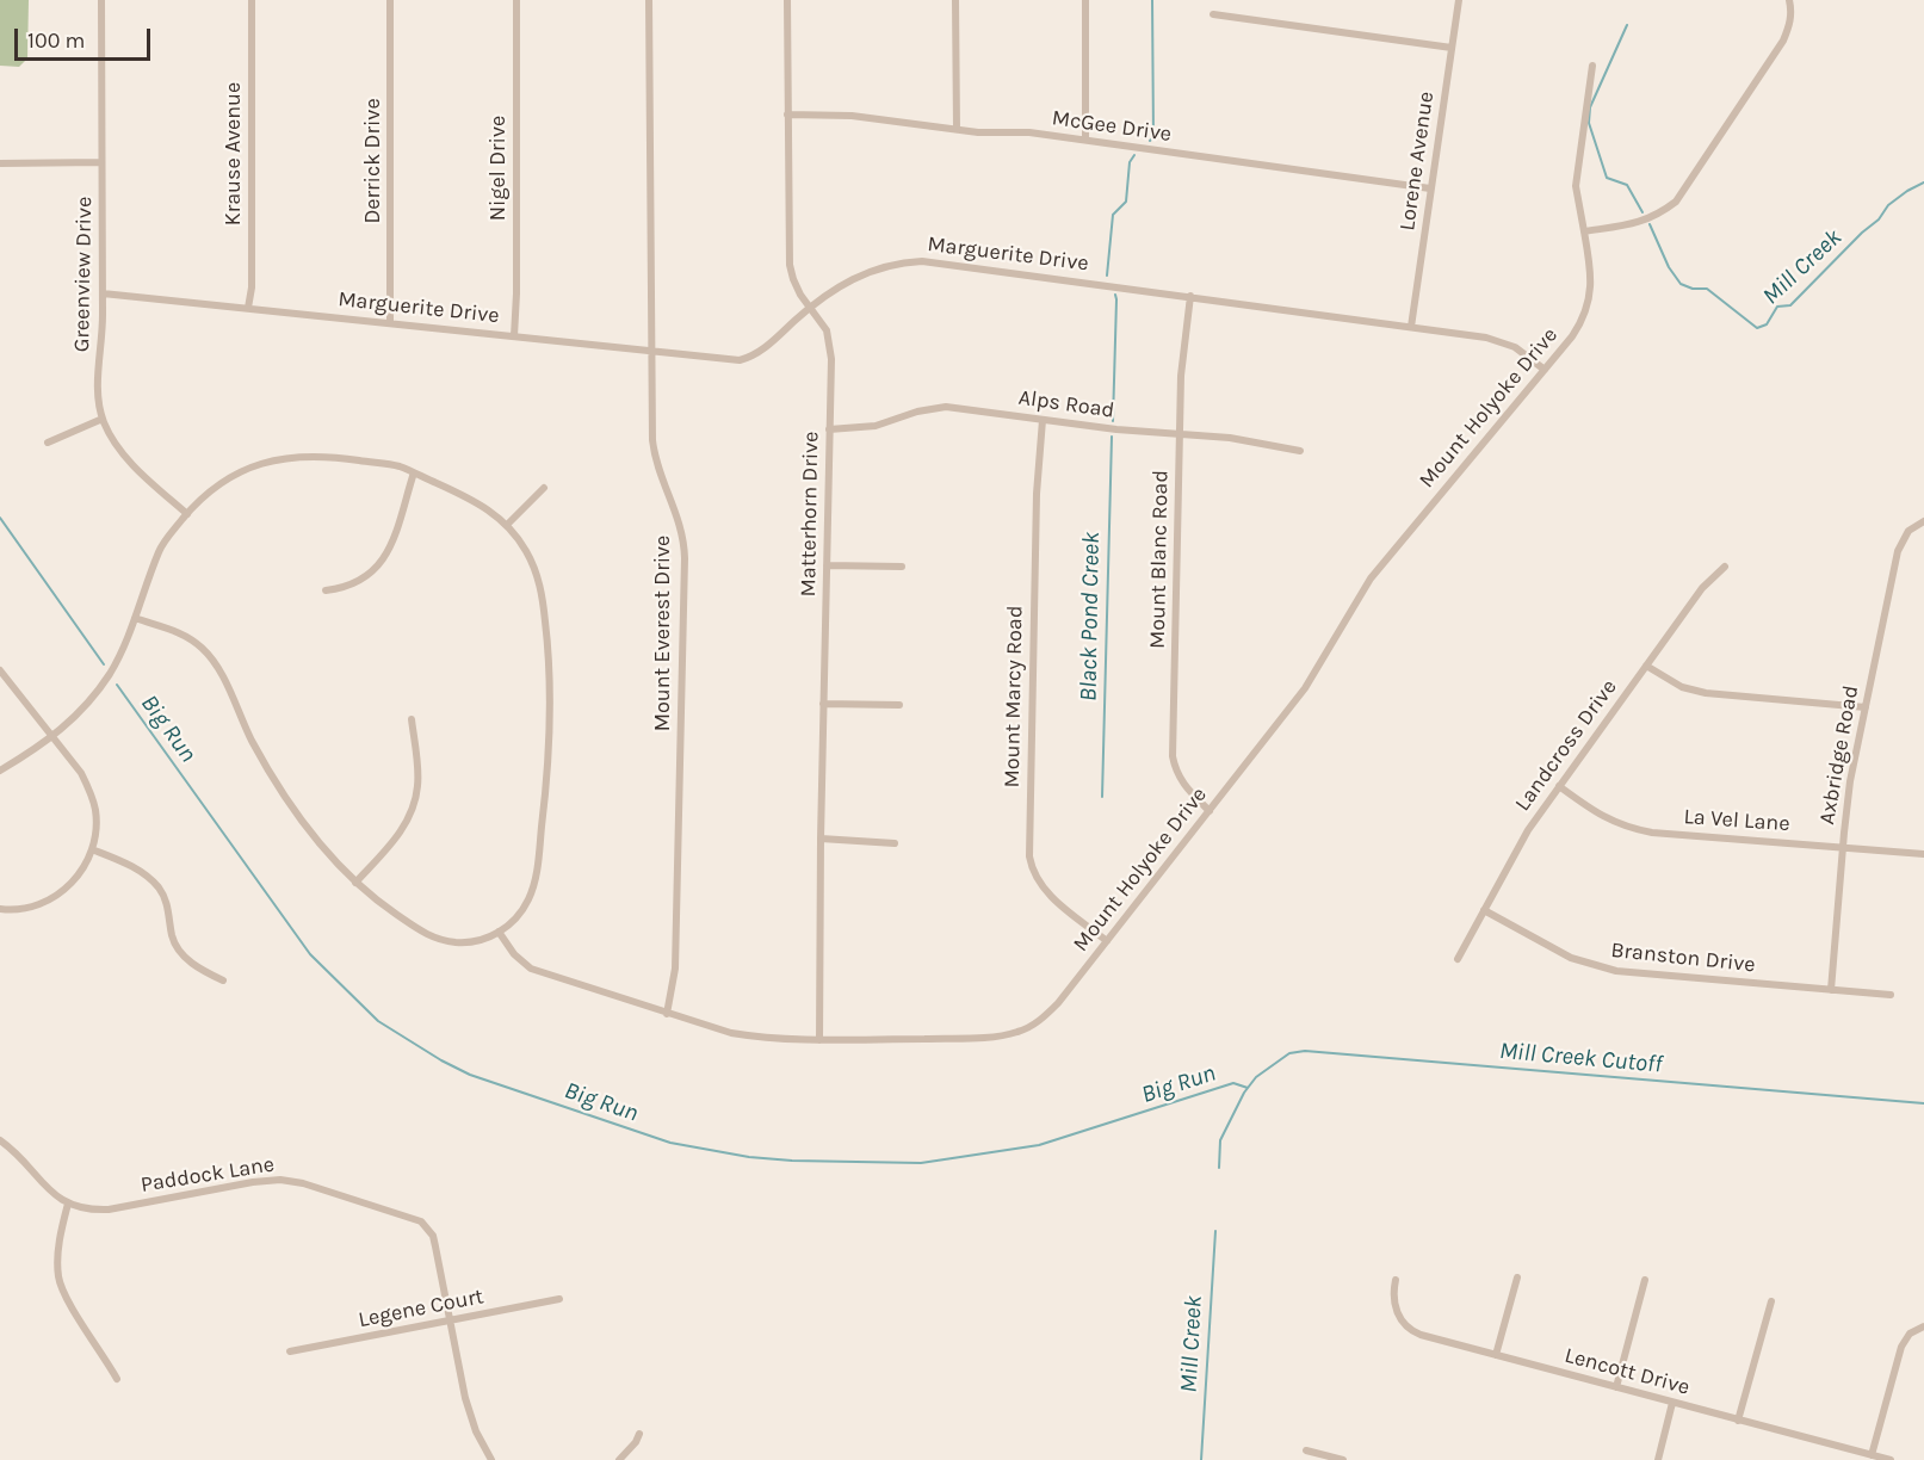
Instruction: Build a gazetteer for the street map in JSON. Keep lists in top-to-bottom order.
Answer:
{
  "streets": {
    "street": [
      "McGee Drive",
      "Krause Avenue",
      "Derrick Drive",
      "Lorene Avenue",
      "Nigel Drive",
      "Marguerite Drive",
      "Greenview Drive",
      "Alps Road",
      "Mount Holyoke Drive",
      "Matterhorn Drive",
      "Mount Blanc Road",
      "Mount Everest Drive",
      "Mount Marcy Road",
      "Landcross Drive",
      "Axbridge Road",
      "La Vel Lane",
      "Branston Drive",
      "Paddock Lane",
      "Legene Court",
      "Lencott Drive"
    ]
  },
  "crossings": [
    ["McGee Drive", "Lorene Avenue"],
    ["McGee Drive", "Matterhorn Drive"],
    ["Krause Avenue", "Marguerite Drive"],
    ["Derrick Drive", "Marguerite Drive"],
    ["Lorene Avenue", "Marguerite Drive"],
    ["Nigel Drive", "Marguerite Drive"],
    ["Marguerite Drive", "Greenview Drive"],
    ["Marguerite Drive", "Mount Holyoke Drive"],
    ["Marguerite Drive", "Matterhorn Drive"],
    ["Marguerite Drive", "Mount Blanc Road"],
    ["Marguerite Drive", "Mount Everest Drive"],
    ["Alps Road", "Matterhorn Drive"],
    ["Alps Road", "Mount Blanc Road"],
    ["Alps Road", "Mount Marcy Road"],
    ["Mount Holyoke Drive", "Matterhorn Drive"],
    ["Mount Holyoke Drive", "Mount Blanc Road"],
    ["Mount Holyoke Drive", "Mount Everest Drive"],
    ["Mount Holyoke Drive", "Mount Marcy Road"],
    ["Landcross Drive", "La Vel Lane"],
    ["Landcross Drive", "Branston Drive"],
    ["Axbridge Road", "La Vel Lane"],
    ["Axbridge Road", "Branston Drive"],
    ["Paddock Lane", "Legene Court"]
  ],
  "water": [
    "Mill Creek",
    "Black Pond Creek",
    "Big Run",
    "Mill Creek Cutoff"
  ],
  "scale_bar": "100 m"
}
